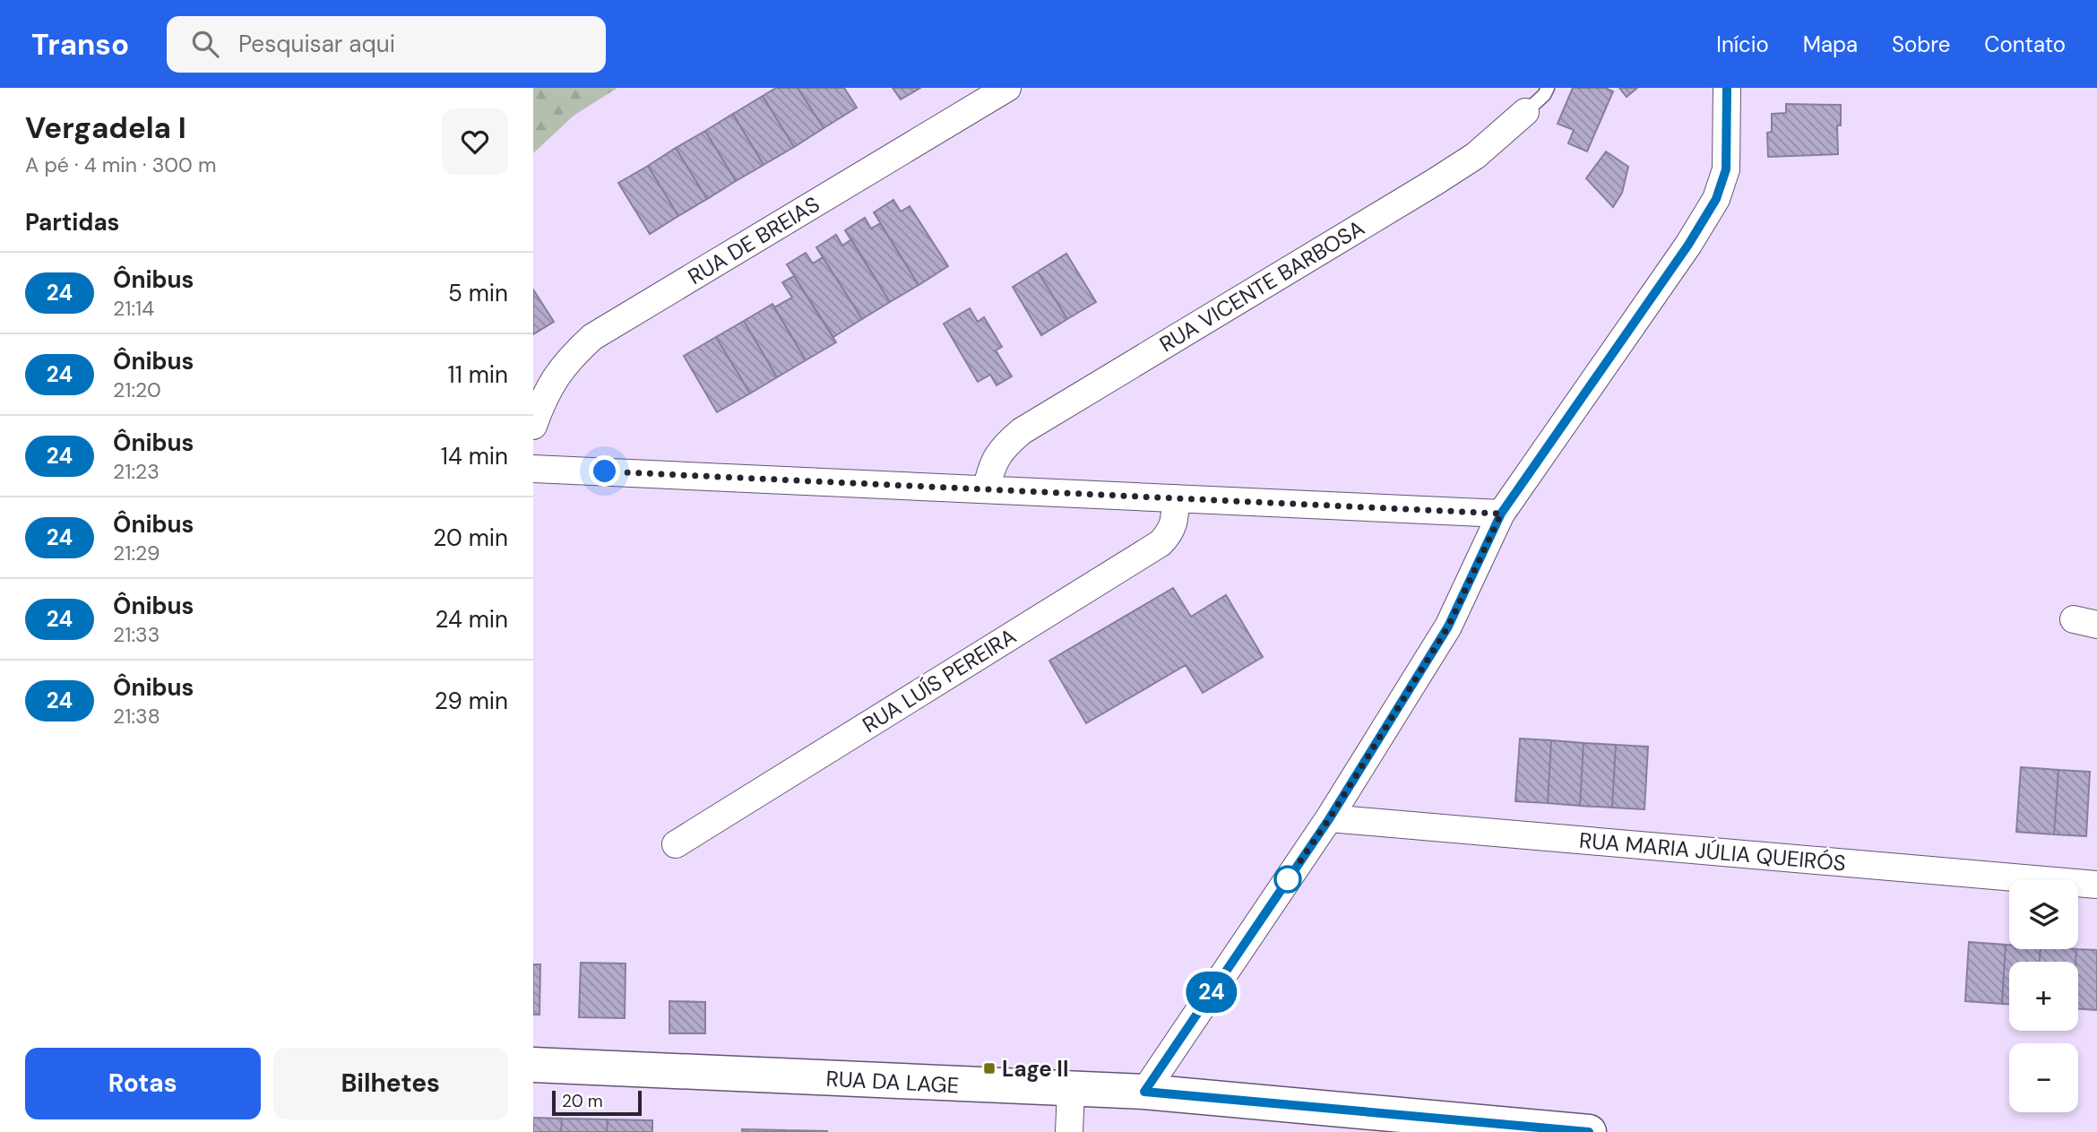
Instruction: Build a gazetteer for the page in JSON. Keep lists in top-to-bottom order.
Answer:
{
  "streets": {
    "street": [
      "RUA DE BREIAS",
      "RUA VICENTE BARBOSA",
      "RUA LUÍS PEREIRA",
      "RUA MARIA JÚLIA QUEIRÓS",
      "RUA DA LAGE"
    ]
  },
  "places": {
    "transit": ["Lage II"]
  },
  "lines": ["bus line 24"],
  "scale_bar": "20 m",
  "page": {
    "header": "Transo",
    "search": "Pesquisar aqui",
    "nav": [
      "Início",
      "Mapa",
      "Sobre",
      "Contato"
    ],
    "heading": [
      ["Vergadela I", "A pé · 4 min · 300 m"],
      "Partidas"
    ],
    "on_map": "24",
    "list": [
      {
        "mark": "24",
        "name": "Ônibus",
        "note": "21:14",
        "value": "5 min"
      },
      {
        "mark": "24",
        "name": "Ônibus",
        "note": "21:20",
        "value": "11 min"
      },
      {
        "mark": "24",
        "name": "Ônibus",
        "note": "21:23",
        "value": "14 min"
      },
      {
        "mark": "24",
        "name": "Ônibus",
        "note": "21:29",
        "value": "20 min"
      },
      {
        "mark": "24",
        "name": "Ônibus",
        "note": "21:33",
        "value": "24 min"
      },
      {
        "mark": "24",
        "name": "Ônibus",
        "note": "21:38",
        "value": "29 min"
      }
    ],
    "map_buttons": ["+", "−"],
    "buttons": ["Rotas", "Bilhetes"],
    "scale": "20 m"
  }
}
